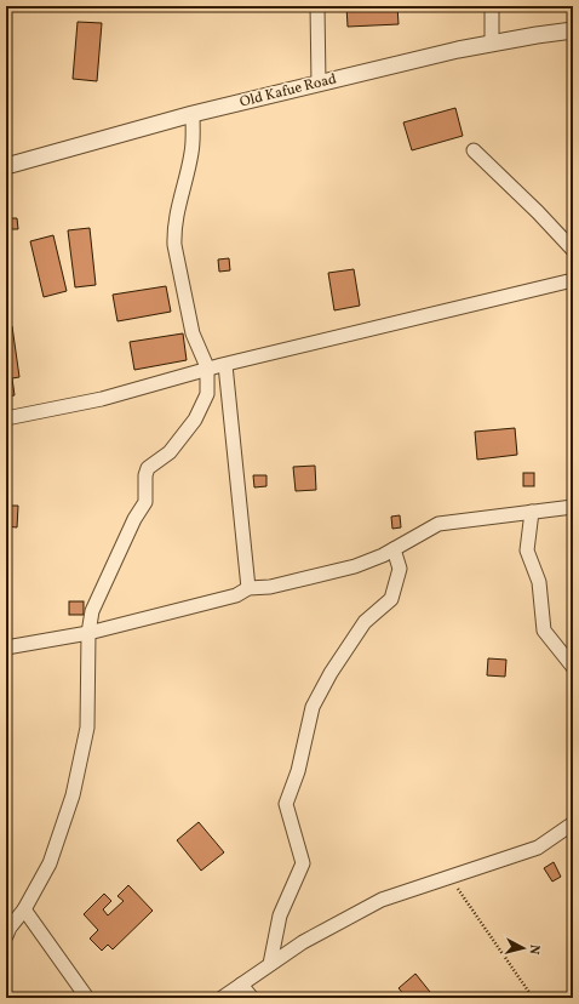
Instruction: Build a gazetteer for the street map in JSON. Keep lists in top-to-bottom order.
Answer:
{
  "streets": {
    "street": ["Old Kafue Road"]
  },
  "north": "right"
}
